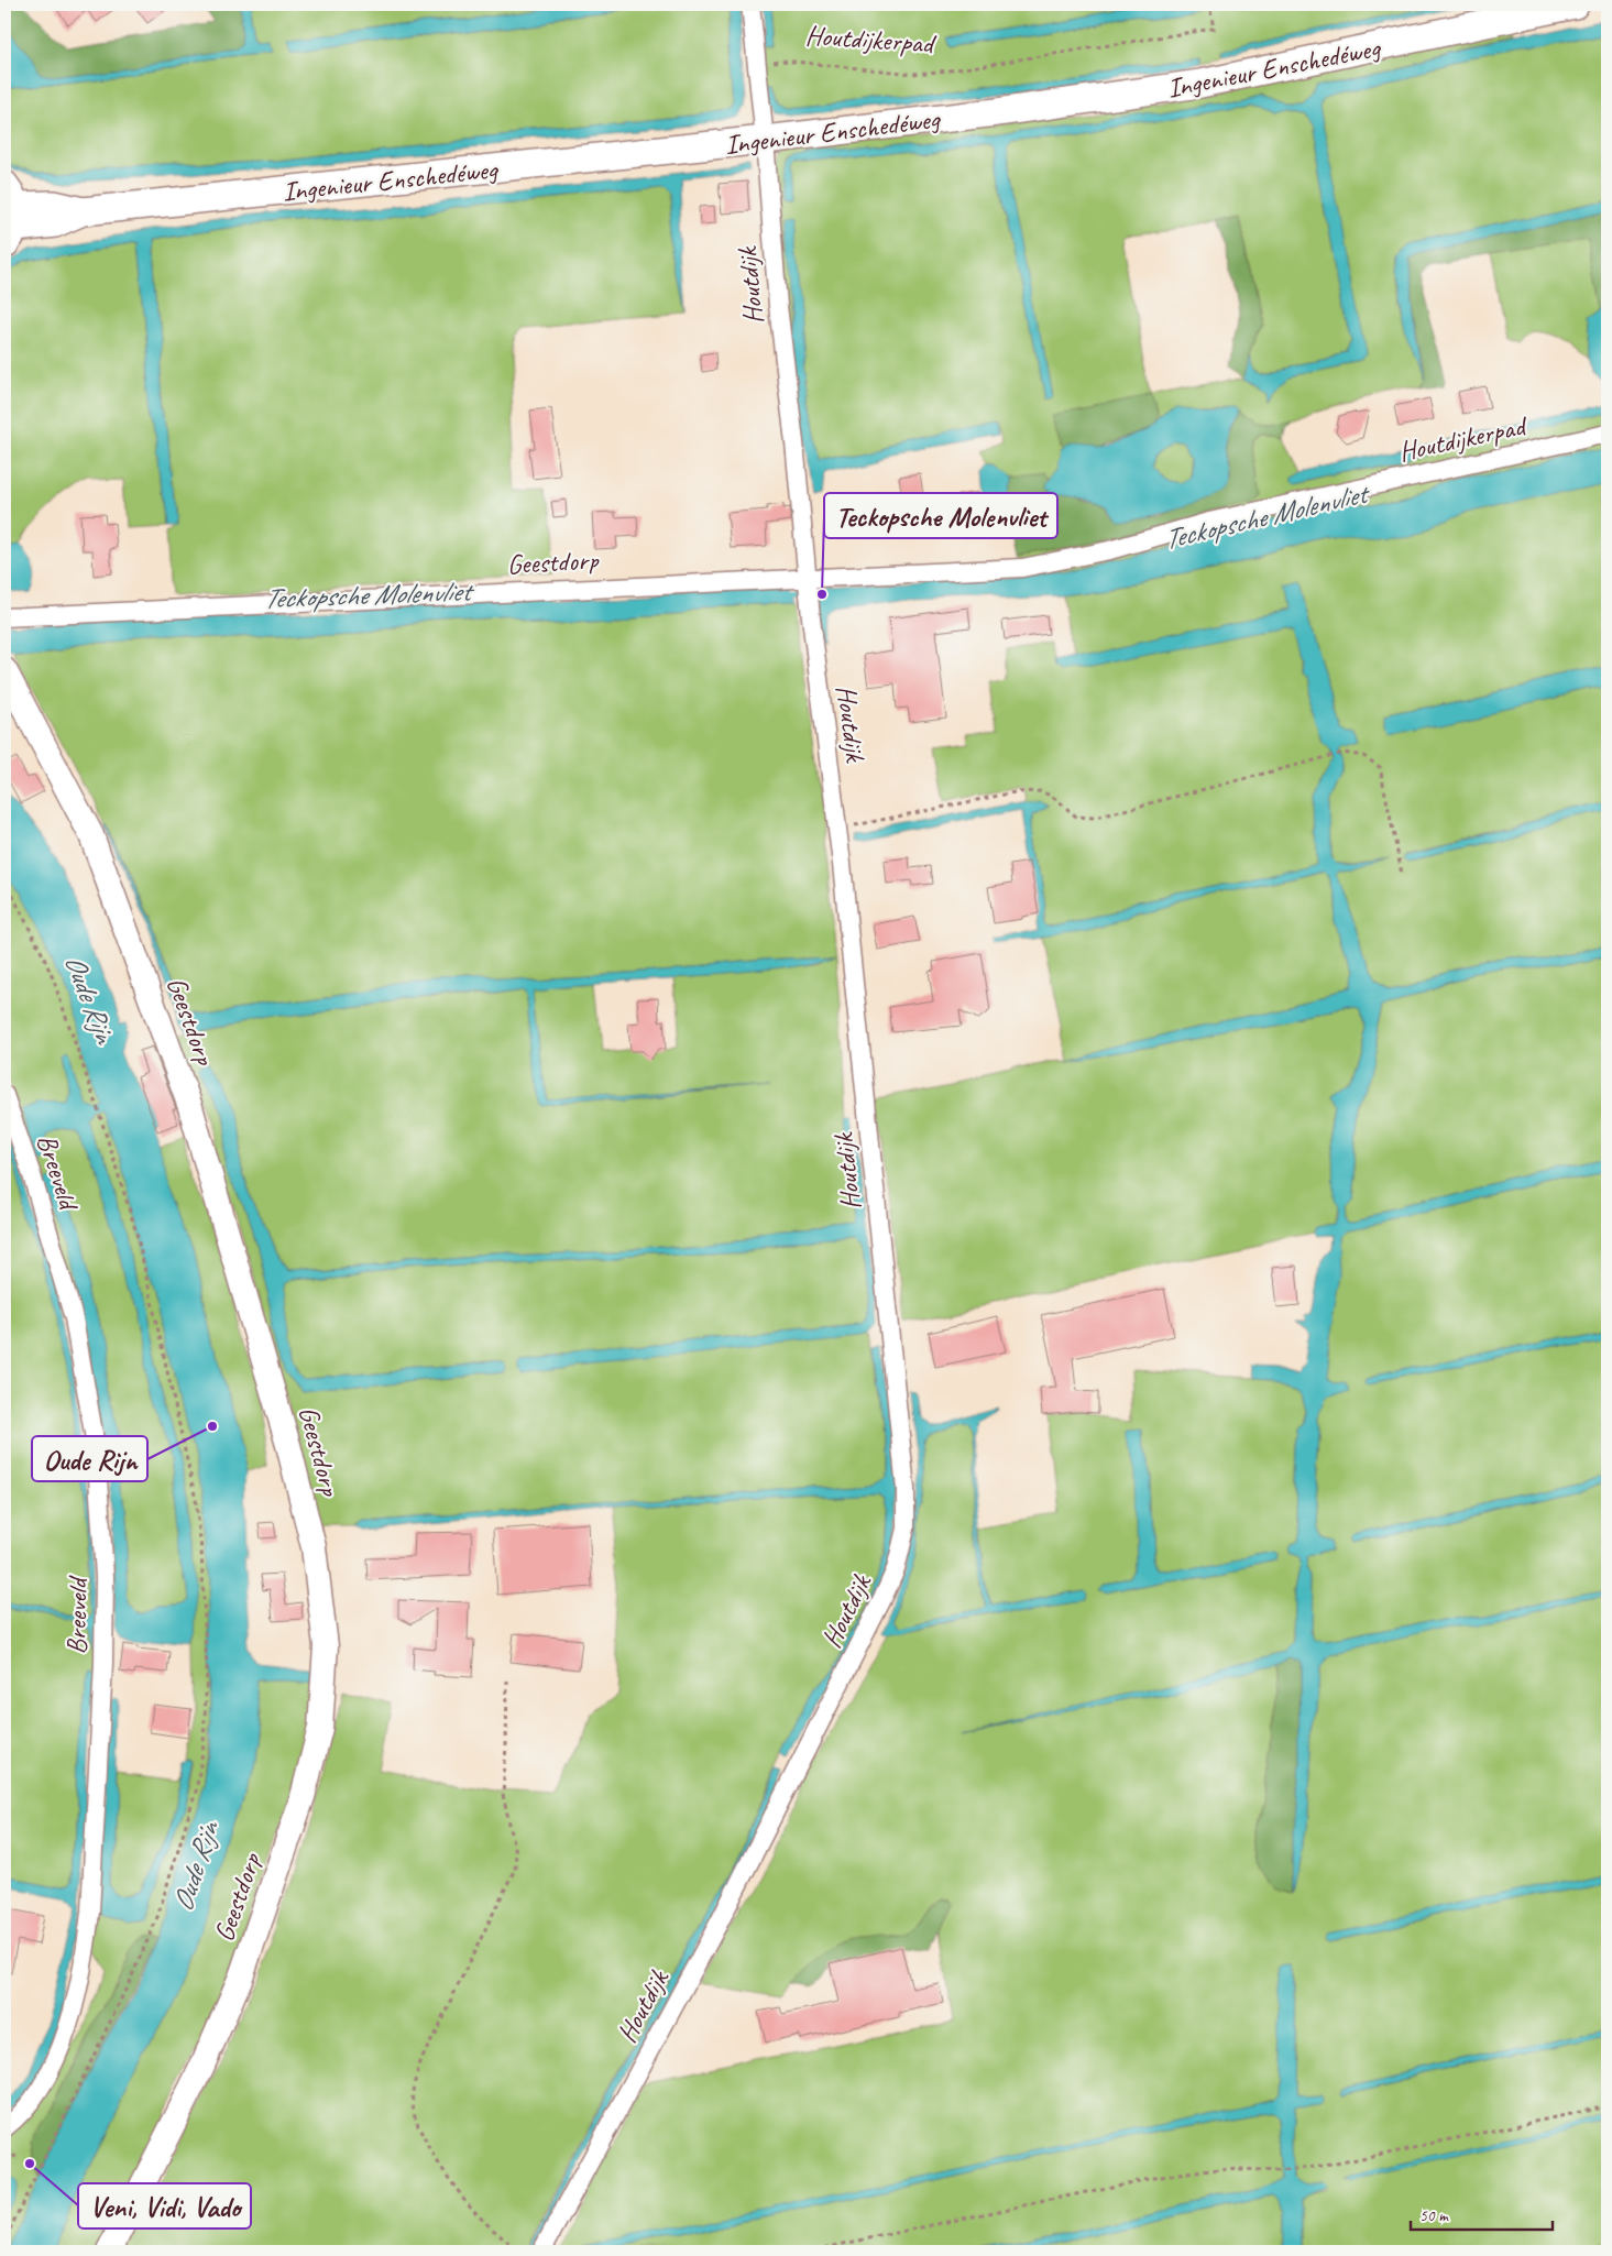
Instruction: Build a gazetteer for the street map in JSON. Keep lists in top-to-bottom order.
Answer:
{
  "streets": {
    "main road": ["Ingenieur Enschedéweg", "Geestdorp"],
    "street": ["Houtdijkerpad", "Houtdijk", "Breeveld"]
  },
  "crossings": [
    ["Houtdijkerpad", "Houtdijk"],
    ["Houtdijkerpad", "Geestdorp"],
    ["Ingenieur Enschedéweg", "Houtdijk"],
    ["Houtdijk", "Geestdorp"]
  ],
  "water": ["Teckopsche Molenvliet", "Oude Rijn"],
  "places": ["Teckopsche Molenvliet", "Oude Rijn", "Veni, Vidi, Vado"],
  "scale_bar": "50 m"
}
